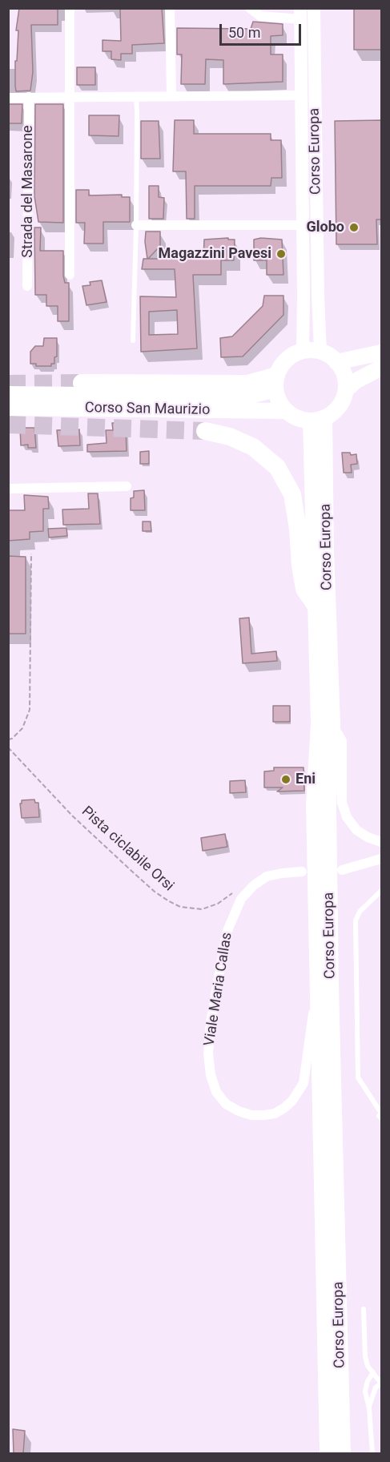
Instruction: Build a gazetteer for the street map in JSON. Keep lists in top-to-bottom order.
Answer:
{
  "streets": {
    "main road": ["Corso Europa", "Corso San Maurizio"],
    "street": ["Strada del Masarone", "Viale Maria Callas"],
    "path": ["Pista ciclabile Orsi"]
  },
  "crossings": [
    ["Corso Europa", "Corso San Maurizio"],
    ["Corso Europa", "Viale Maria Callas"]
  ],
  "places": ["Globo", "Magazzini Pavesi", "Eni"],
  "scale_bar": "50 m"
}
